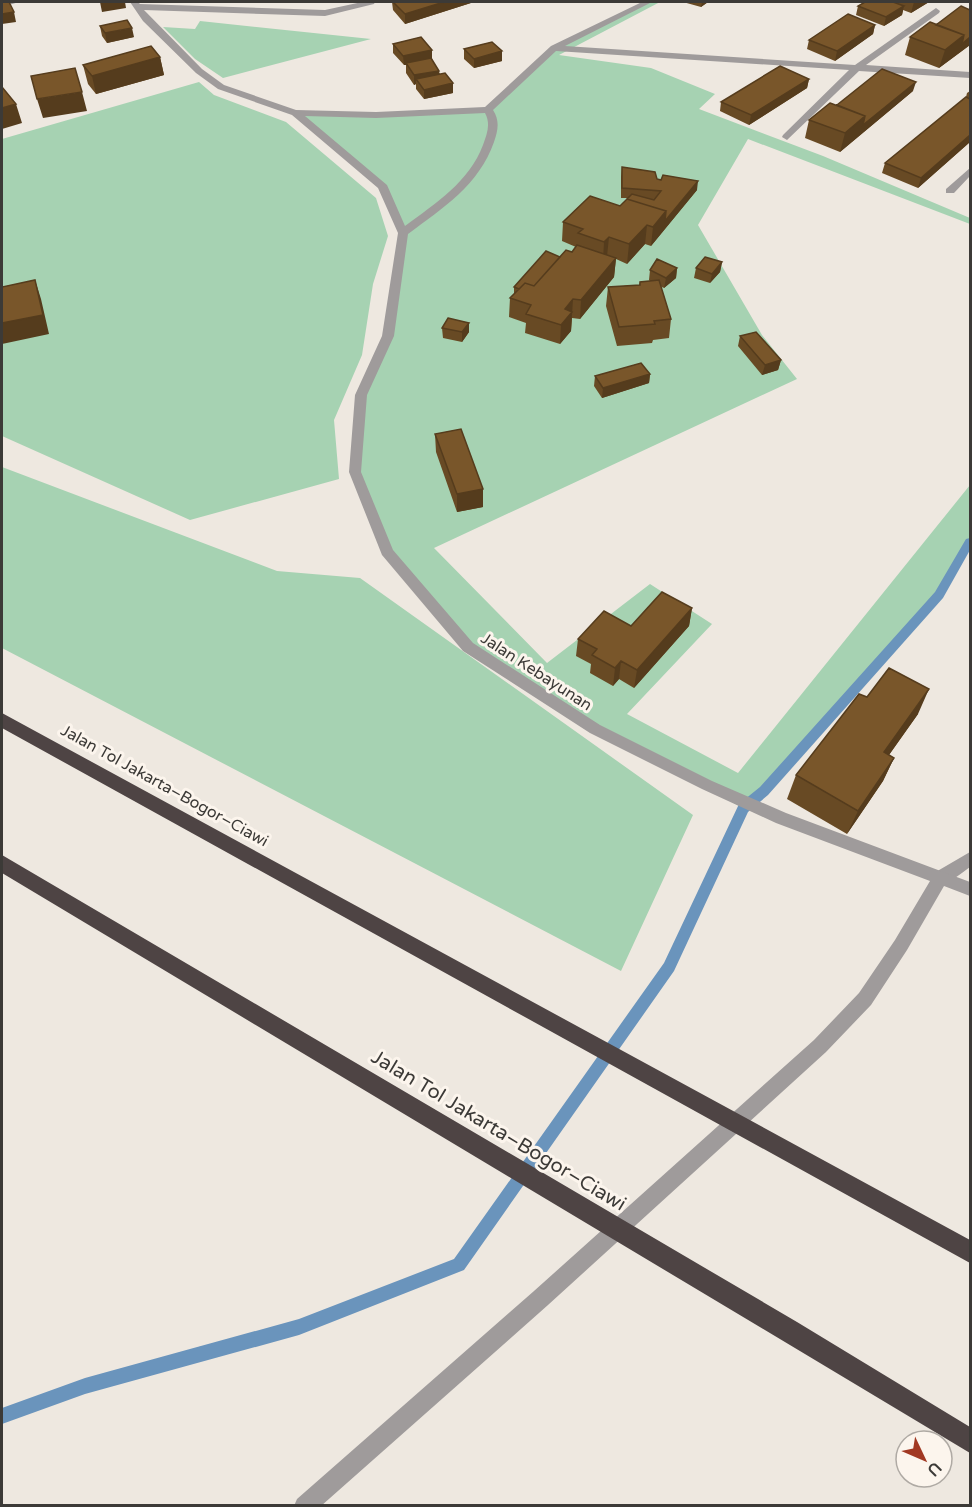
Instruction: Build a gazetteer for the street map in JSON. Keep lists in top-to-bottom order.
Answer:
{
  "streets": {
    "highway": ["Jalan Tol Jakarta–Bogor–Ciawi"],
    "street": ["Jalan Kebayunan"]
  },
  "north": "bottom right"
}
